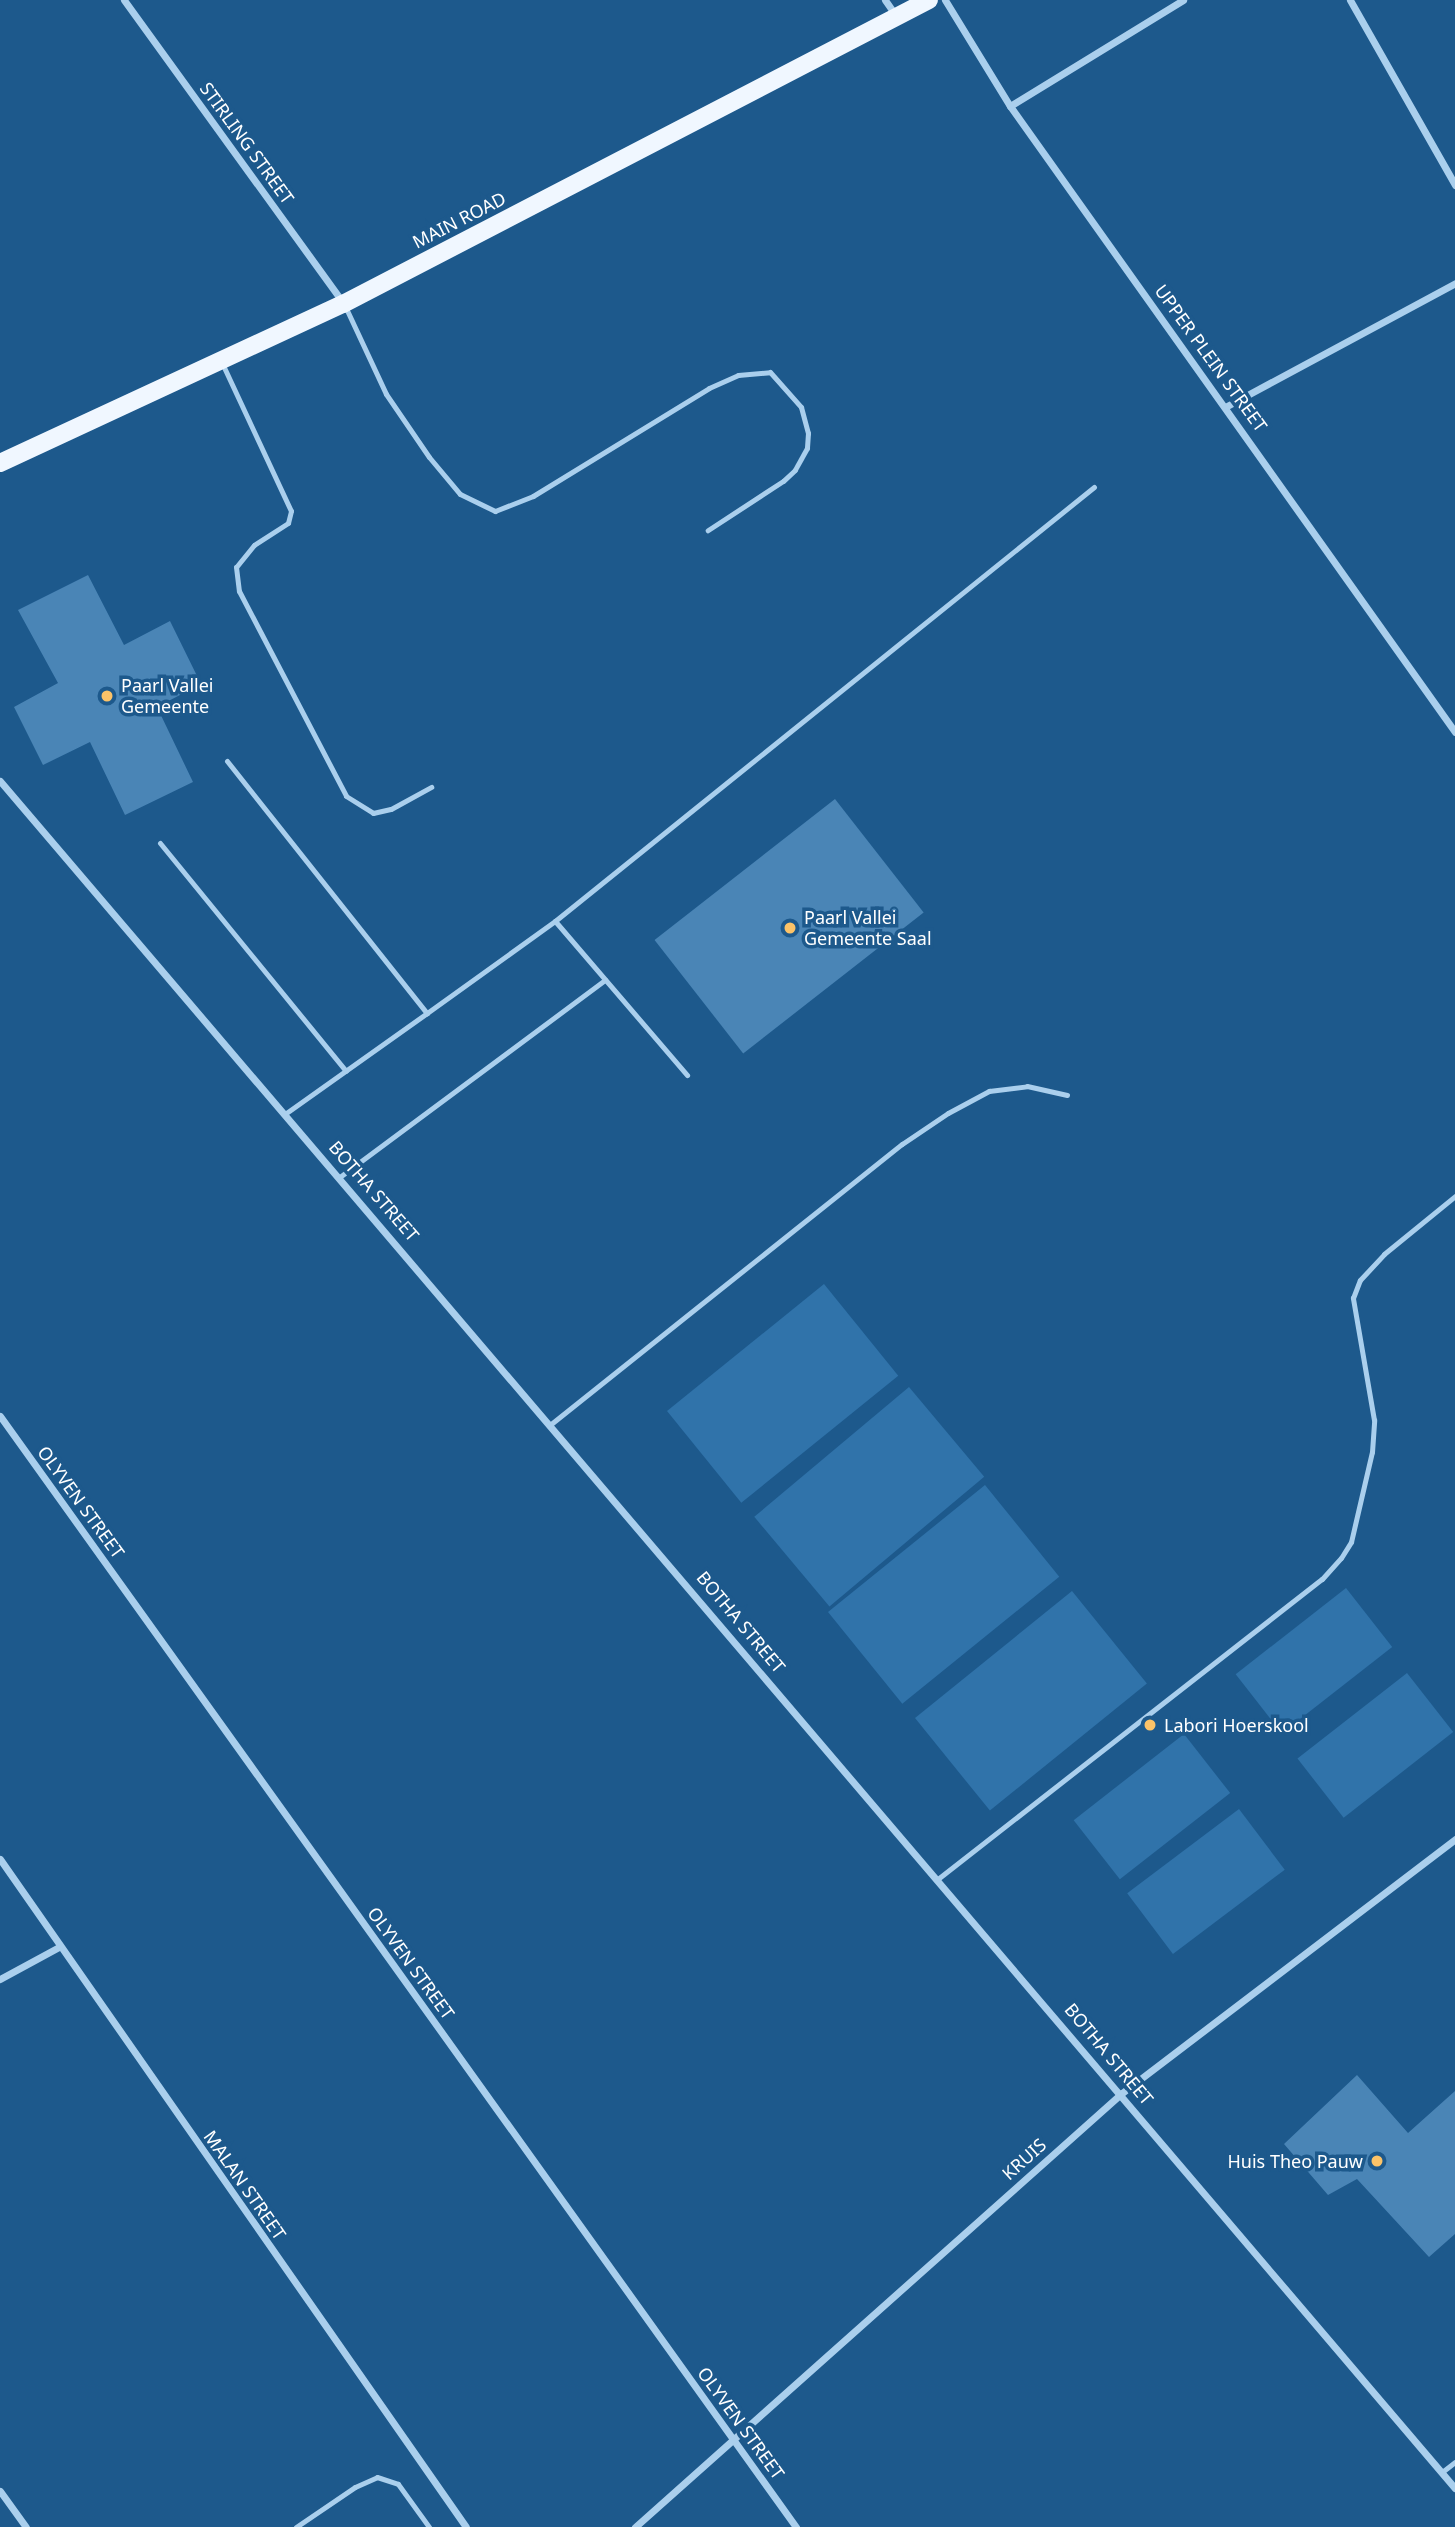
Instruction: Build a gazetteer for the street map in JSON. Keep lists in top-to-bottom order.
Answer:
{
  "streets": {
    "main road": ["MAIN ROAD"],
    "street": [
      "STIRLING STREET",
      "UPPER PLEIN STREET",
      "BOTHA STREET",
      "OLYVEN STREET",
      "KRUIS",
      "MALAN STREET"
    ]
  },
  "crossings": [
    ["STIRLING STREET", "MAIN ROAD"],
    ["BOTHA STREET", "KRUIS"],
    ["OLYVEN STREET", "KRUIS"]
  ],
  "places": [
    "Paarl Vallei Gemeente",
    "Paarl Vallei Gemeente Saal",
    "Labori Hoerskool",
    "Huis Theo Pauw"
  ]
}
